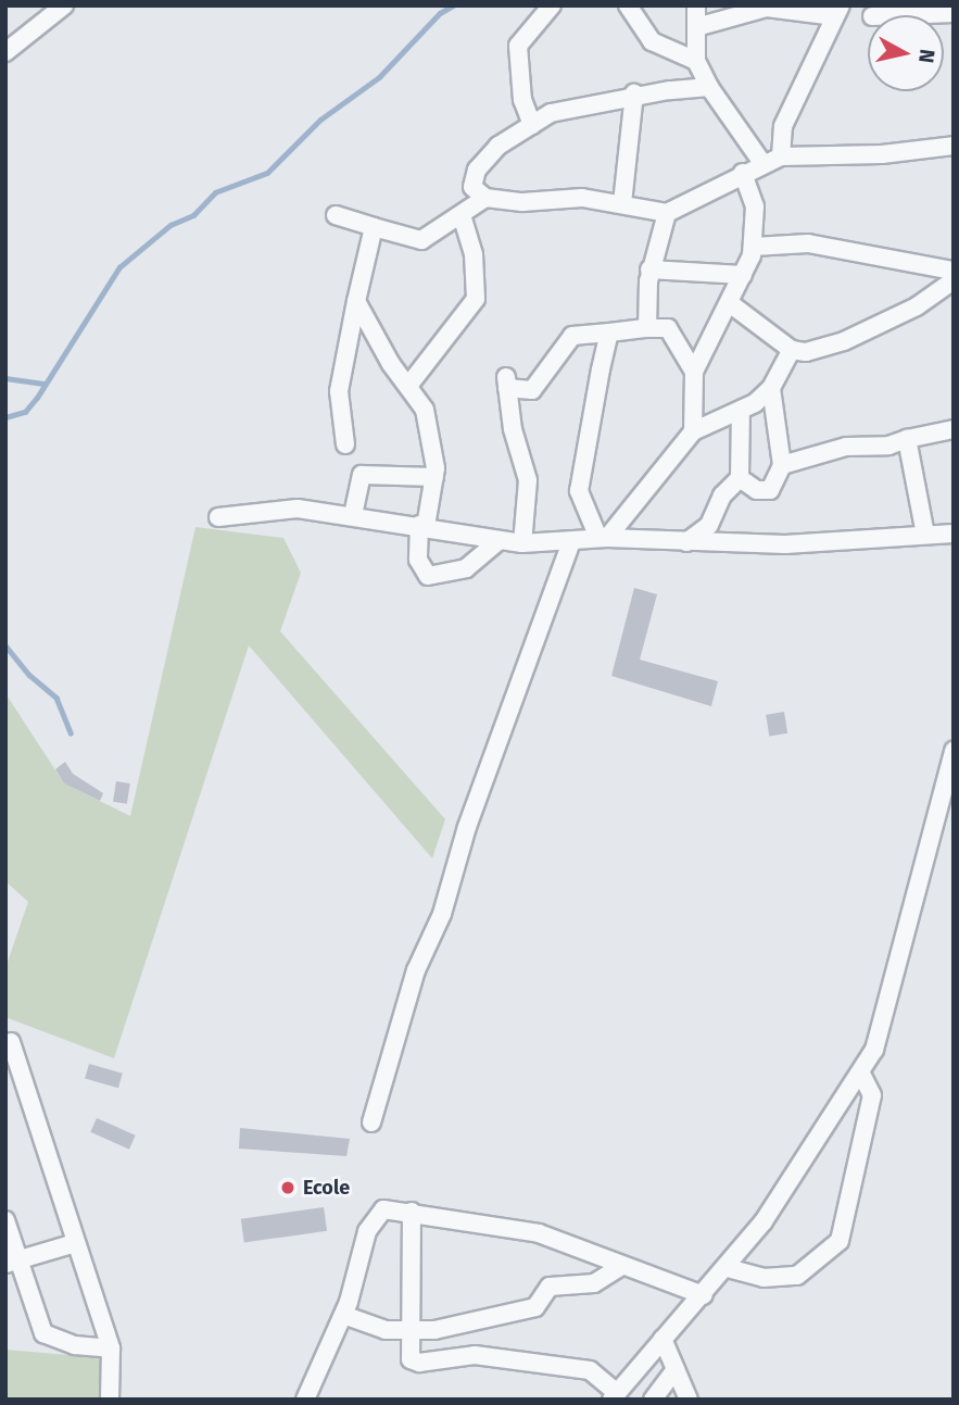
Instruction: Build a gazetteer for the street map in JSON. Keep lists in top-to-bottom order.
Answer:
{
  "places": ["Ecole"],
  "north": "right"
}
